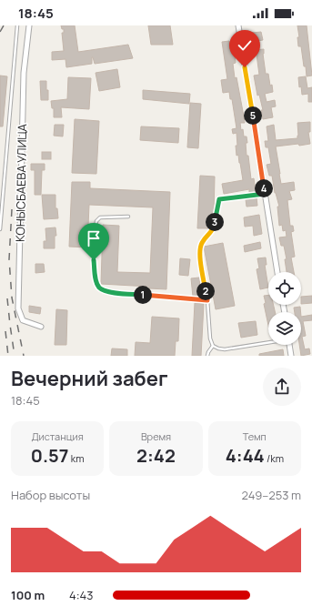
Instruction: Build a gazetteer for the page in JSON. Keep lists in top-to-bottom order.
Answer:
{
  "streets": {
    "street": ["КОНЫСБАЕВА УЛИЦА"]
  },
  "page": {
    "status": "18:45",
    "pins": [
      "5",
      "4",
      "3",
      "2",
      "1"
    ],
    "heading": ["Вечерний забег", "18:45"],
    "stats": [
      ["Дистанция", "0.57 km"],
      ["Время", "2:42"],
      ["Темп", "4:44 /km"]
    ],
    "chart": ["Набор высоты", "249–253 m"],
    "list": [
      {
        "name": "100 m",
        "note": "4:43"
      }
    ]
  }
}
